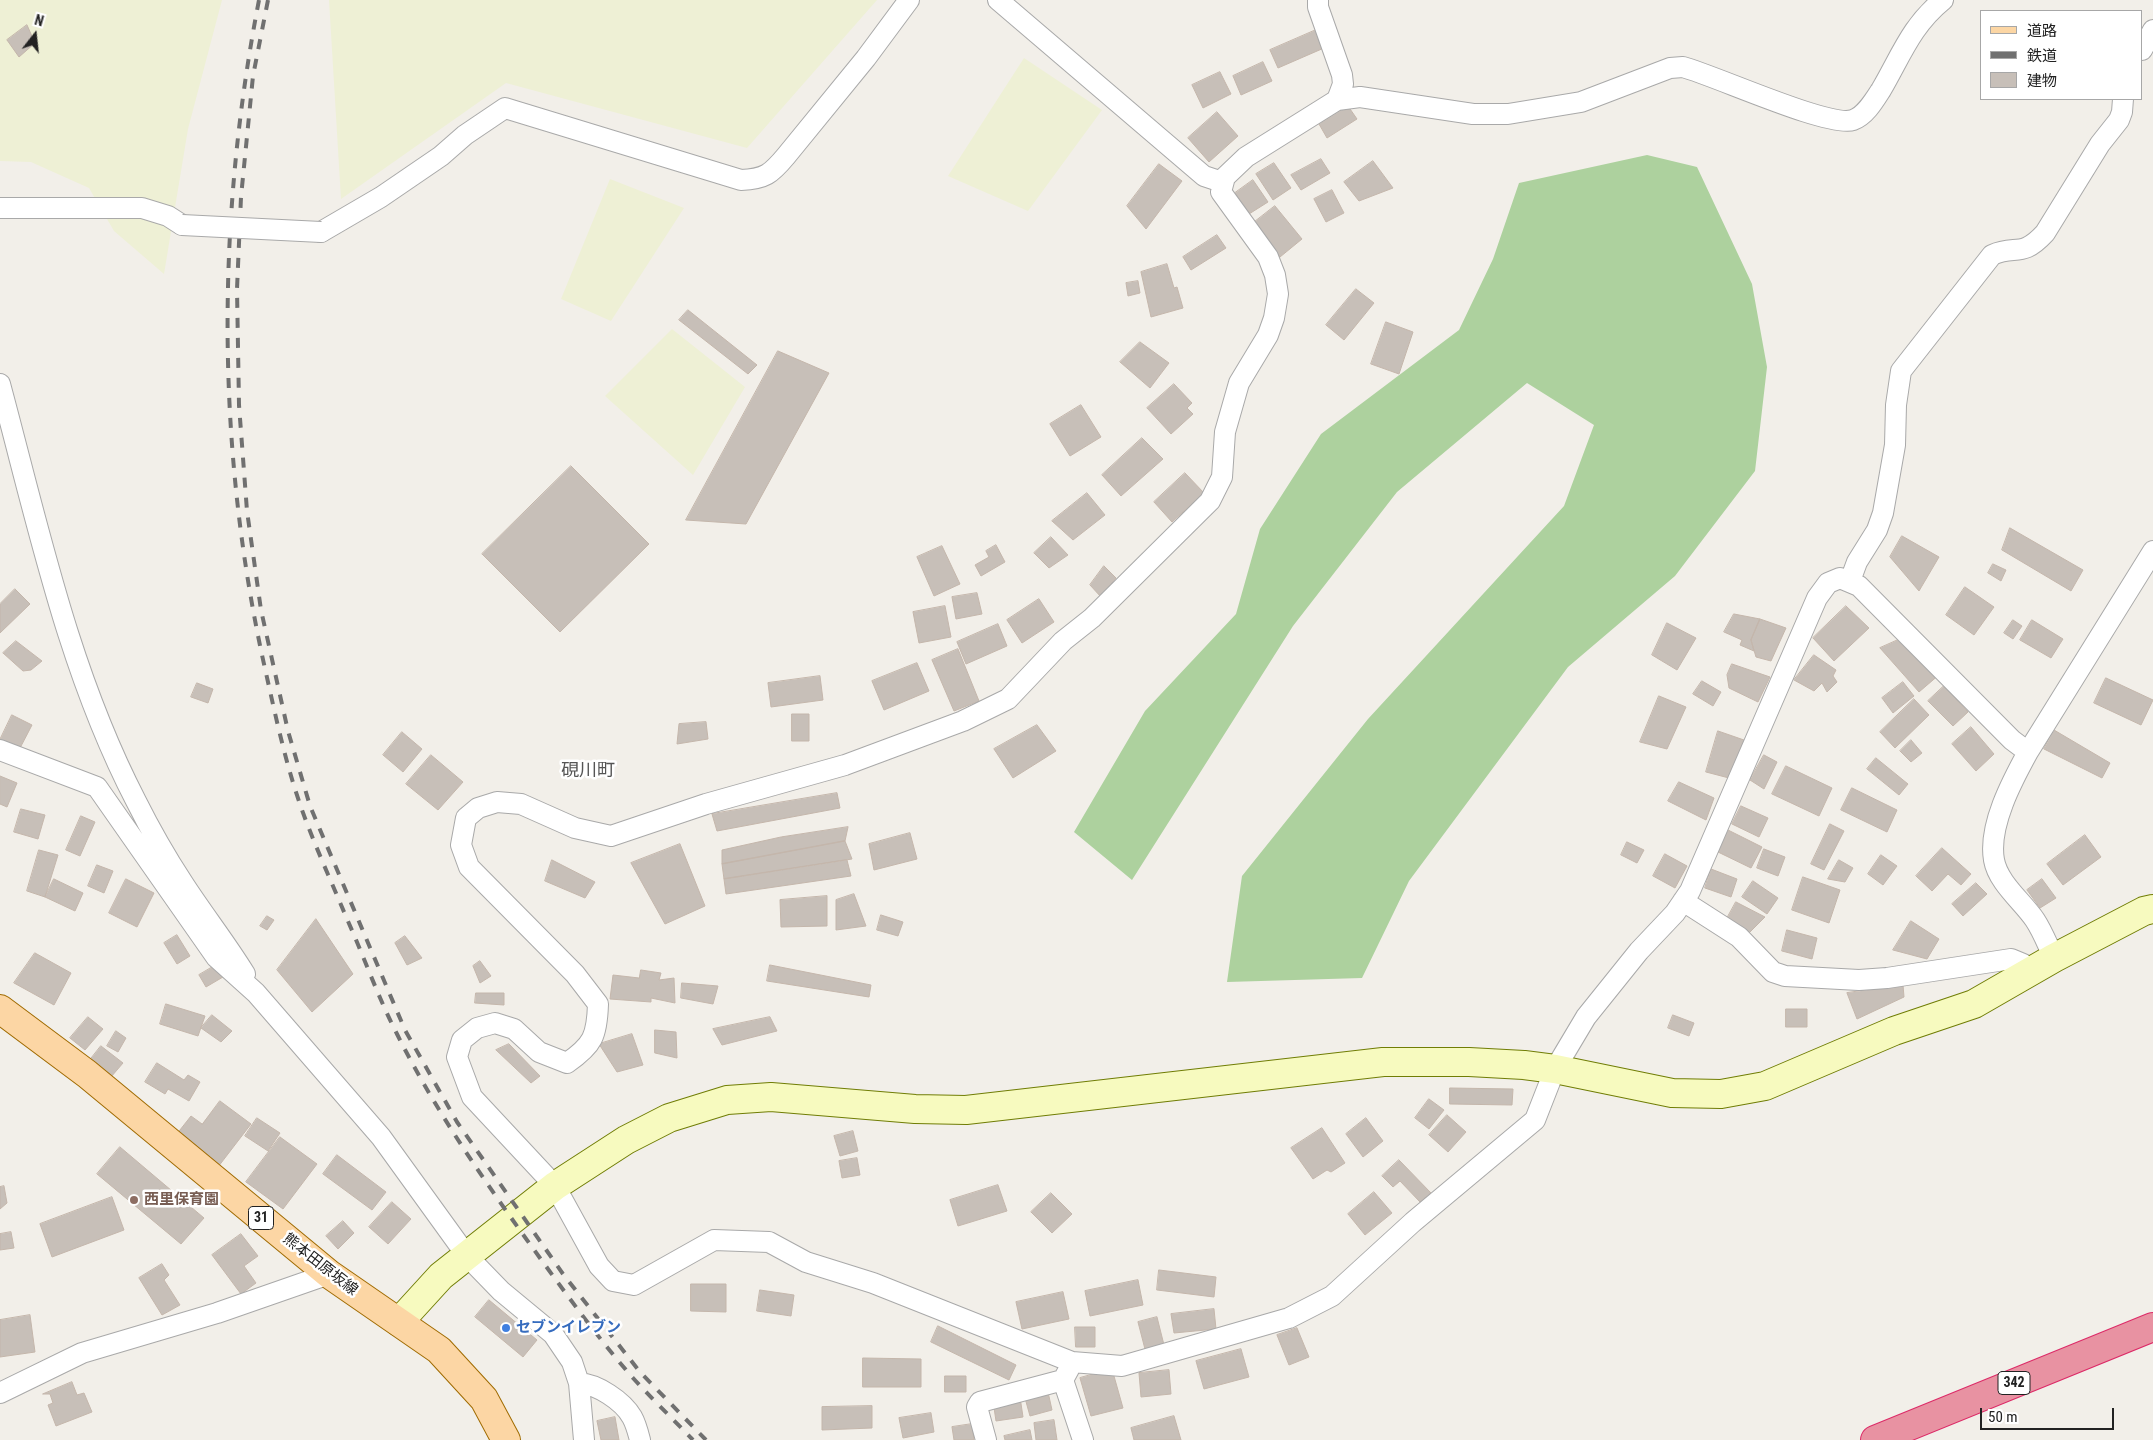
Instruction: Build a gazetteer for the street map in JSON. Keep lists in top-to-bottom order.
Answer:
{
  "streets": {
    "highway": ["342"],
    "main road": ["31", "熊本田原坂線"]
  },
  "districts": ["硯川町"],
  "places": ["西里保育園", "セブンイレブン"],
  "legend": ["道路", "鉄道", "建物"],
  "scale_bar": "50 m",
  "north": "top"
}
